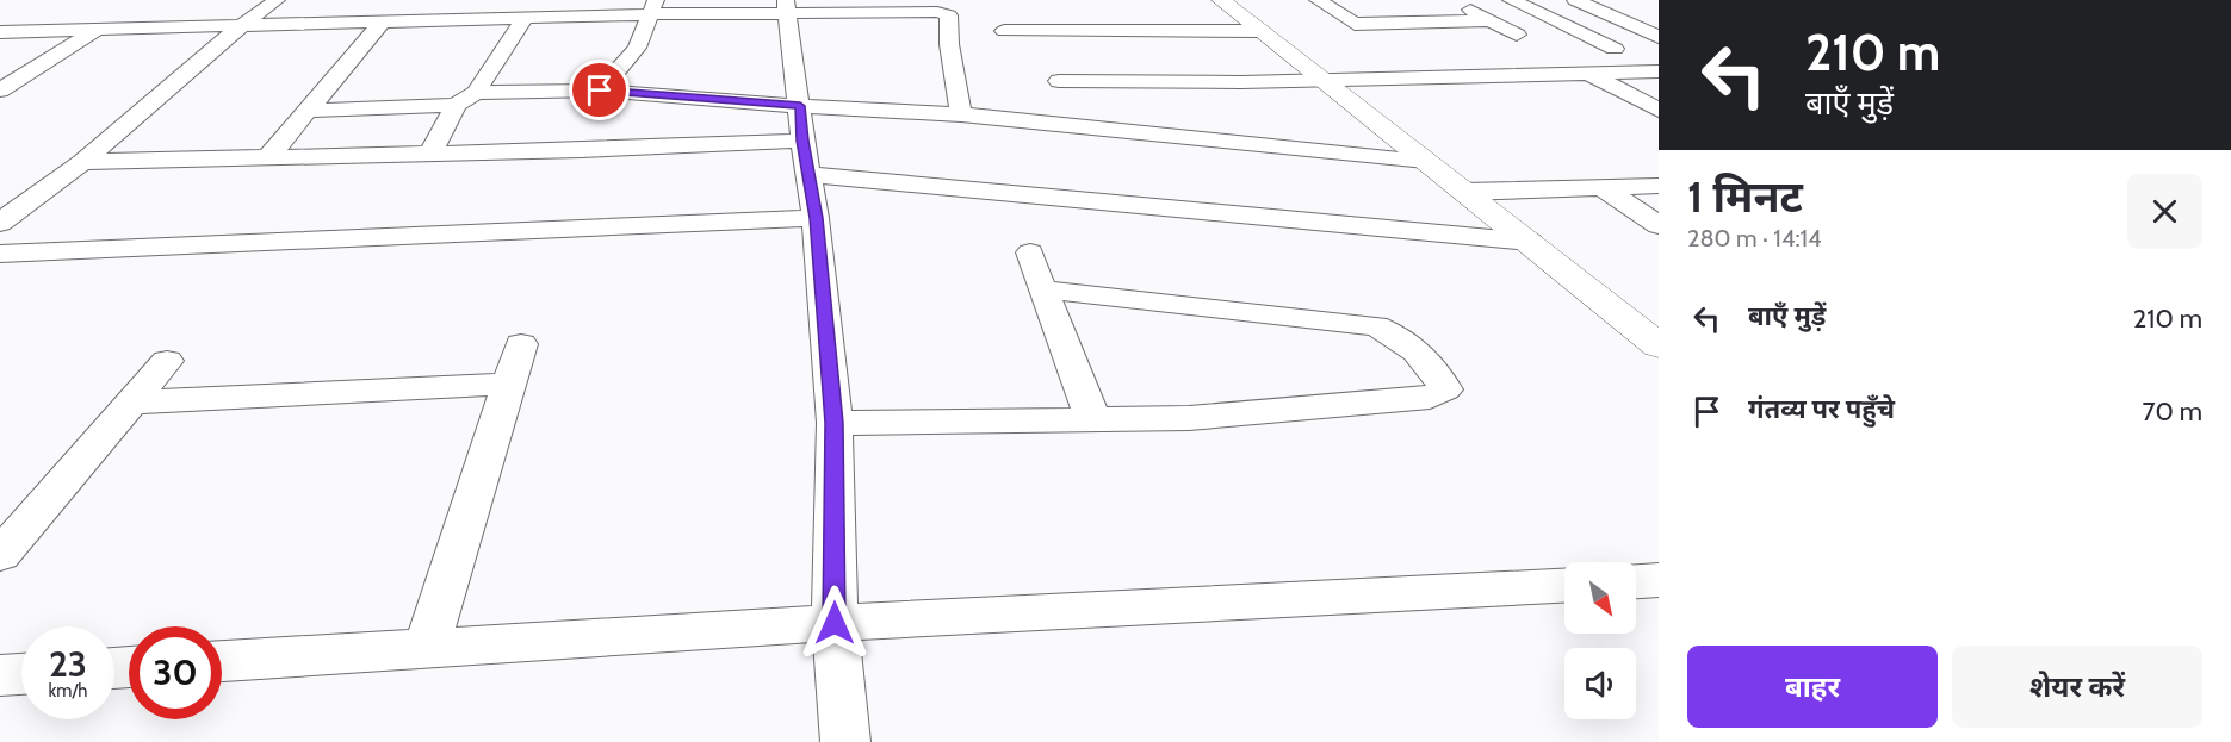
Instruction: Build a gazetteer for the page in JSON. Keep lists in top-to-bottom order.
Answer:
{
  "north": "bottom right",
  "page": {
    "turn": ["210 m", "बाएँ मुड़ें"],
    "heading": ["1 मिनट", "280 m · 14:14"],
    "list": [
      {
        "name": "बाएँ मुड़ें",
        "value": "210 m"
      },
      {
        "name": "गंतव्य पर पहुँचे",
        "value": "70 m"
      }
    ],
    "speed": "23 km/h",
    "limit": "30",
    "buttons": ["बाहर", "शेयर करें"]
  }
}
